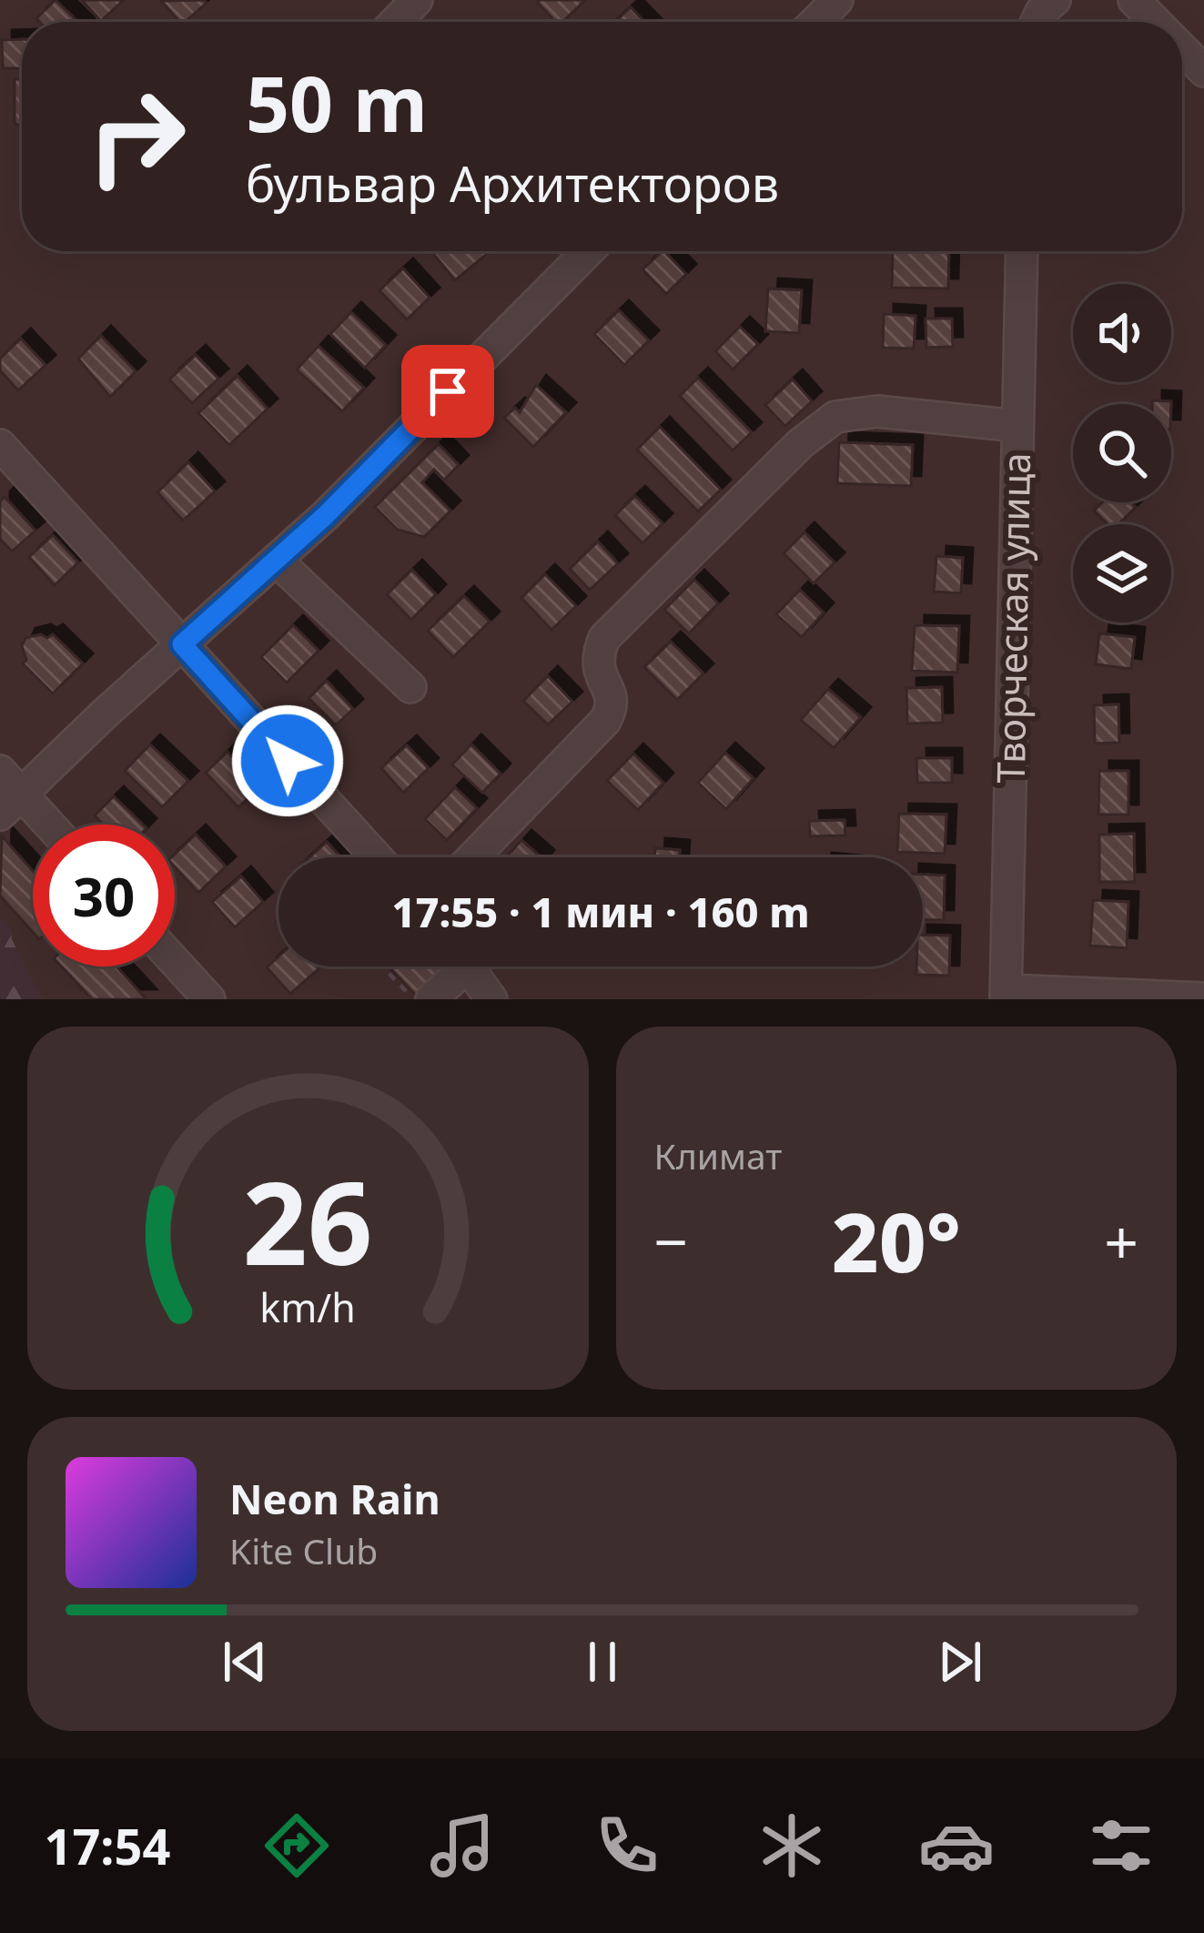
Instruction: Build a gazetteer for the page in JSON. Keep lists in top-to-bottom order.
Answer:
{
  "streets": {
    "street": ["Творческая улица"]
  },
  "page": {
    "turn": ["50 m", "бульвар Архитекторов"],
    "limit": "30",
    "trip": "17:55 · 1 мин · 160 m",
    "tile": "Климат",
    "heat": ["−", "20°", "+"],
    "song": ["Neon Rain", "Kite Club"],
    "tabs": "17:54",
    "gauge": ["26", "km/h"]
  }
}
